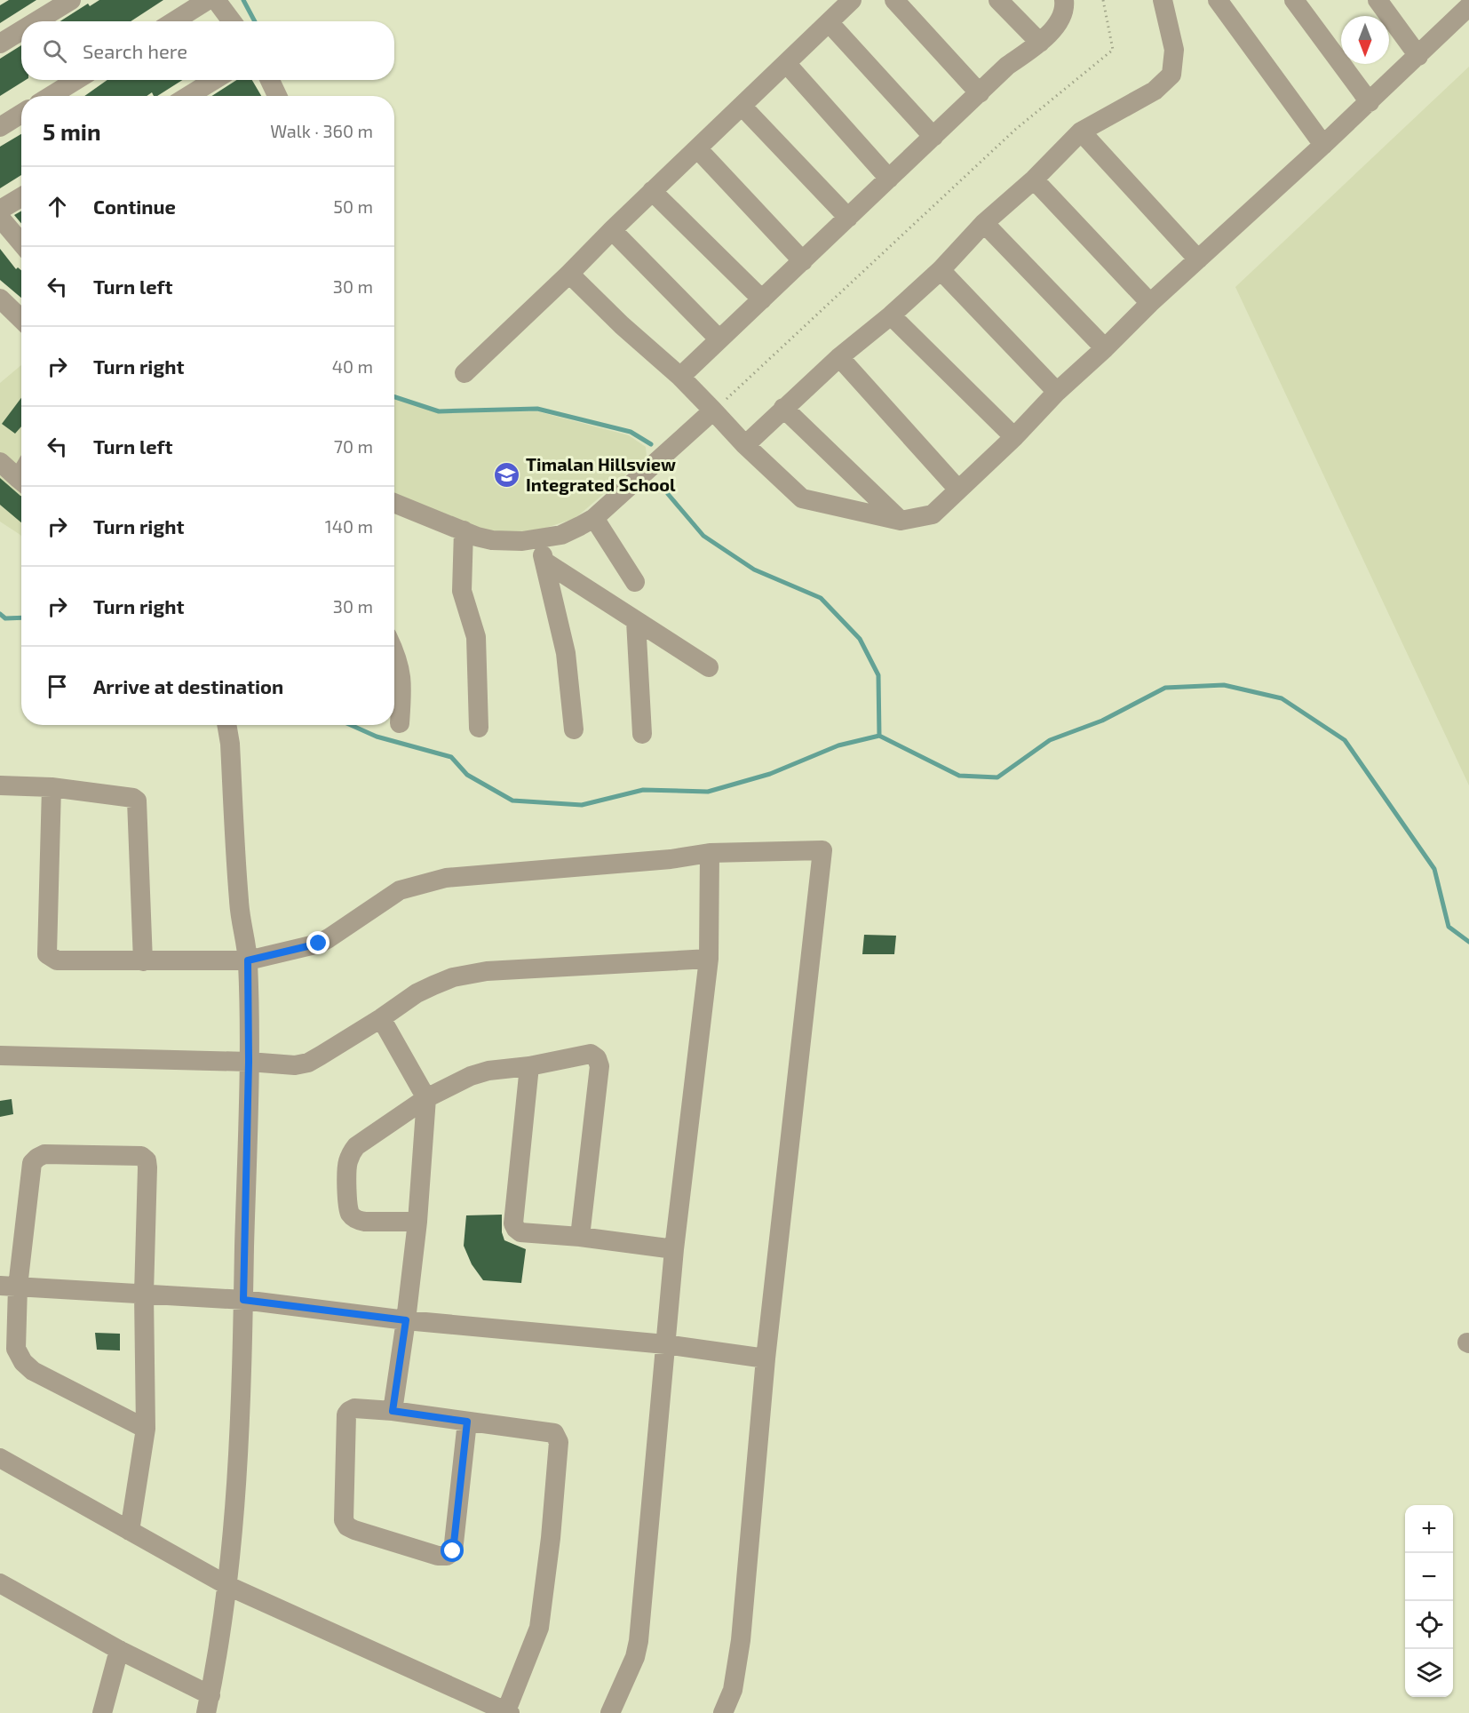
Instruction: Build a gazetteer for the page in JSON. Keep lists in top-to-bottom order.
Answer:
{
  "places": {
    "school or university": ["Timalan Hillsview Integrated School"]
  },
  "north": "bottom",
  "page": {
    "search": "Search here",
    "heading": ["5 min", "Walk · 360 m"],
    "list": [
      ["Continue", "50 m"],
      ["Turn left", "30 m"],
      ["Turn right", "40 m"],
      ["Turn left", "70 m"],
      ["Turn right", "140 m"],
      ["Turn right", "30 m"],
      "Arrive at destination"
    ],
    "map_buttons": ["+", "−"]
  }
}
